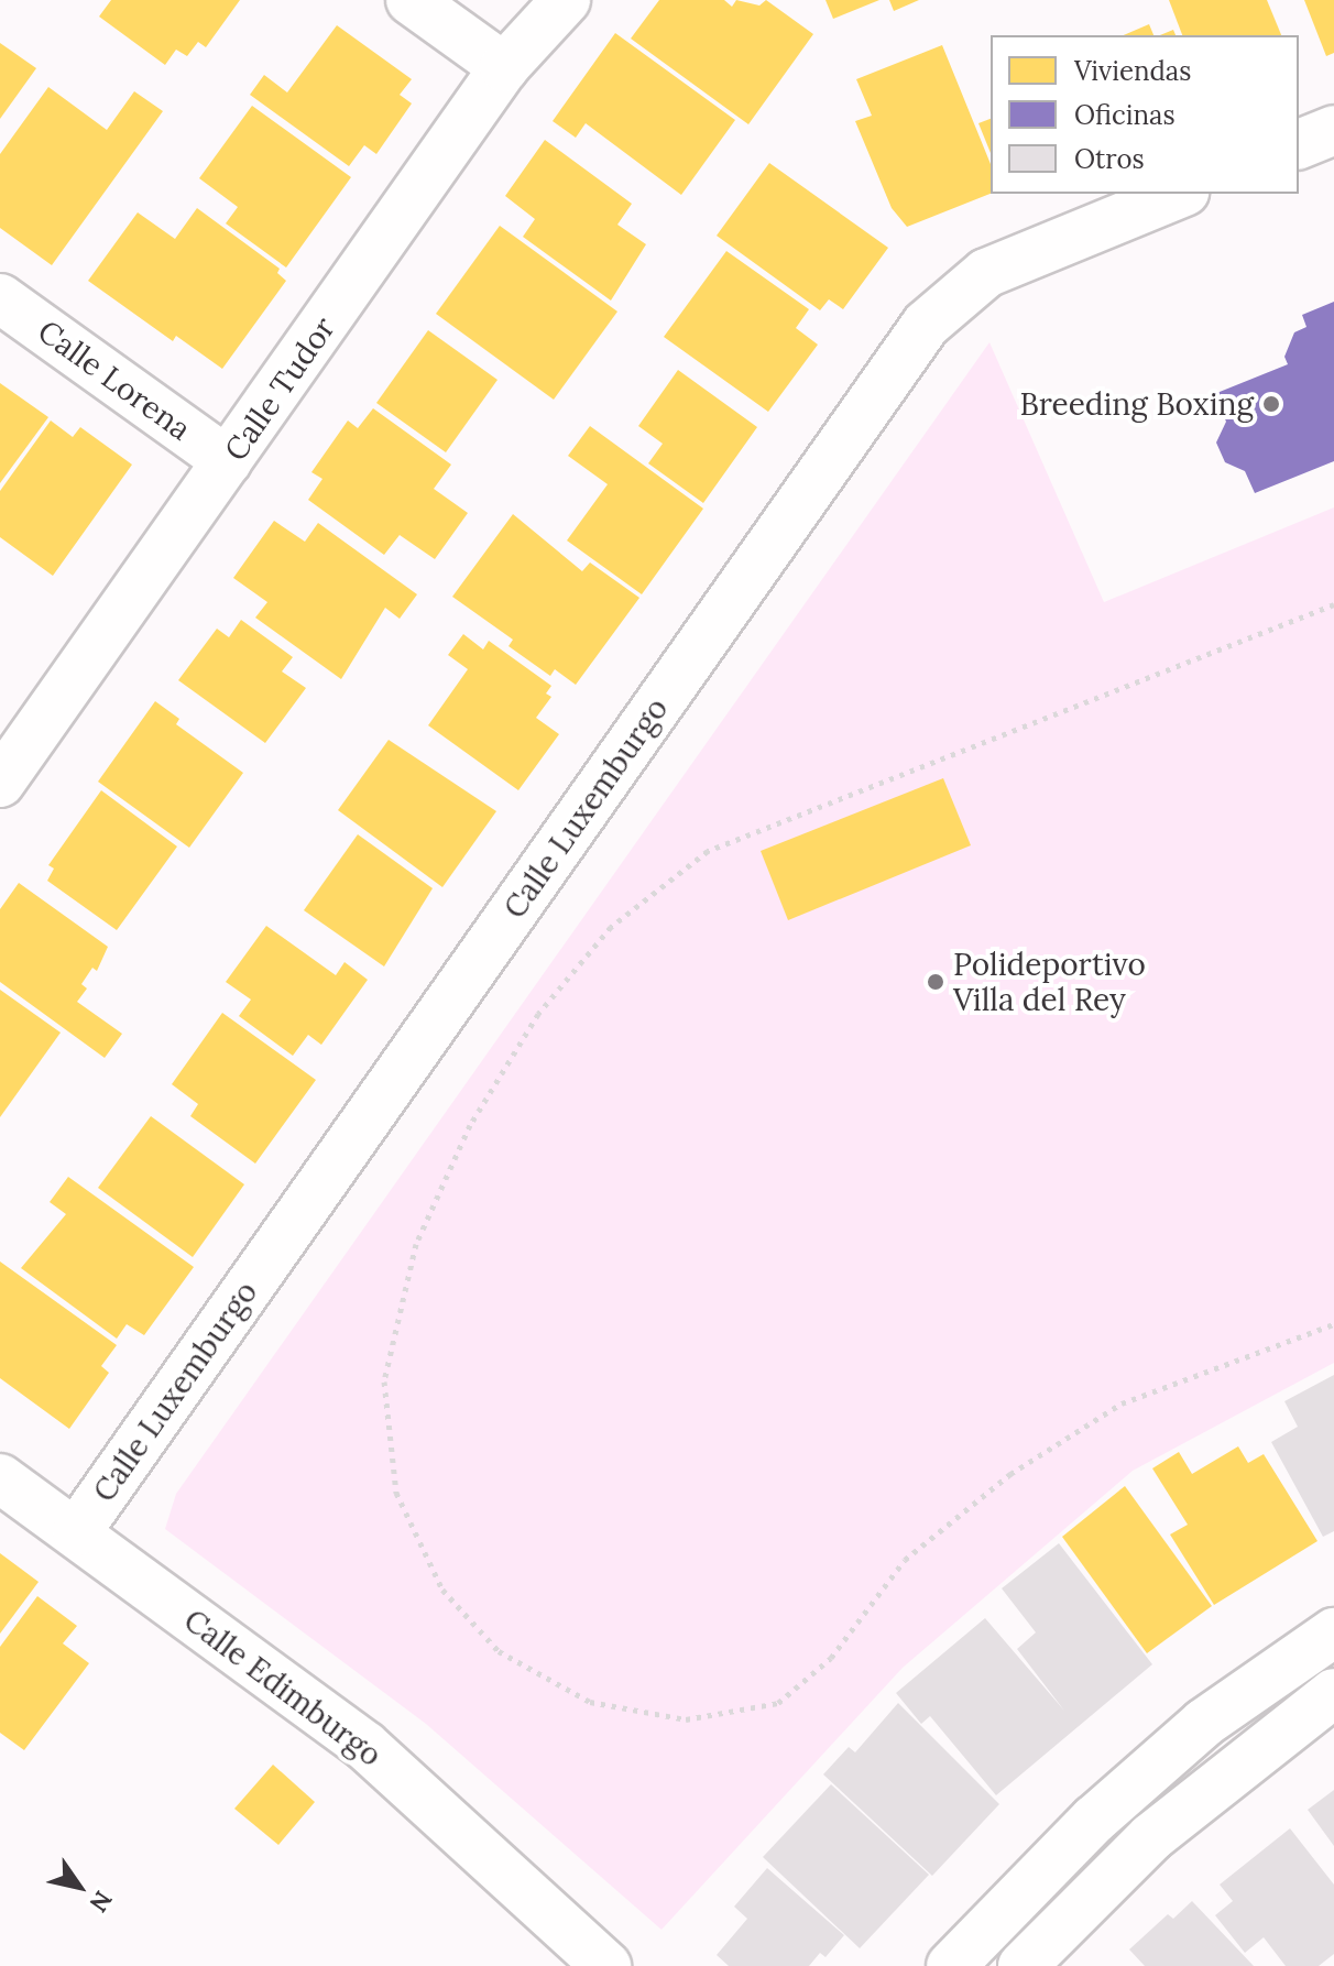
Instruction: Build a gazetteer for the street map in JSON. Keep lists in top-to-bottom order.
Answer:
{
  "streets": {
    "street": [
      "Calle Lorena",
      "Calle Tudor",
      "Calle Luxemburgo",
      "Calle Edimburgo"
    ]
  },
  "crossings": [
    ["Calle Lorena", "Calle Tudor"],
    ["Calle Luxemburgo", "Calle Edimburgo"]
  ],
  "places": ["Breeding Boxing", "Polideportivo Villa del Rey"],
  "legend": ["Viviendas", "Oficinas", "Otros"],
  "north": "bottom right"
}
